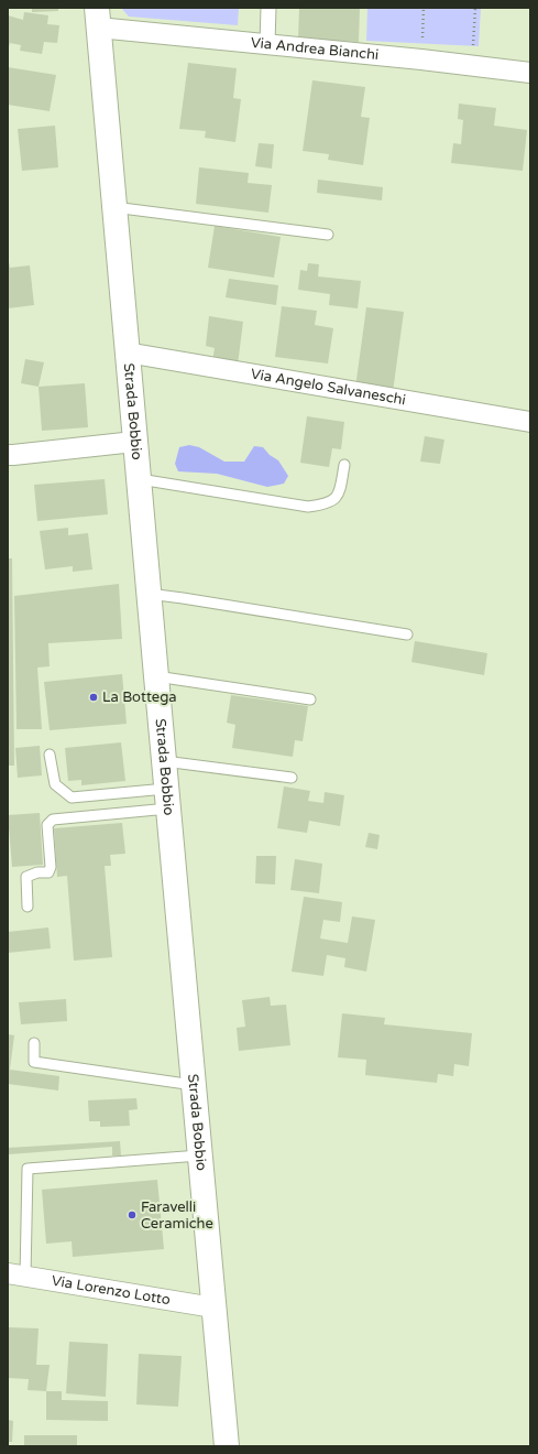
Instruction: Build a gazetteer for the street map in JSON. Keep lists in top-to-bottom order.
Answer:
{
  "streets": {
    "main road": ["Strada Bobbio"],
    "street": ["Via Andrea Bianchi", "Via Angelo Salvaneschi", "Via Lorenzo Lotto"]
  },
  "crossings": [
    ["Via Andrea Bianchi", "Strada Bobbio"],
    ["Via Angelo Salvaneschi", "Strada Bobbio"],
    ["Strada Bobbio", "Via Lorenzo Lotto"]
  ],
  "places": ["La Bottega", "Faravelli Ceramiche"]
}
